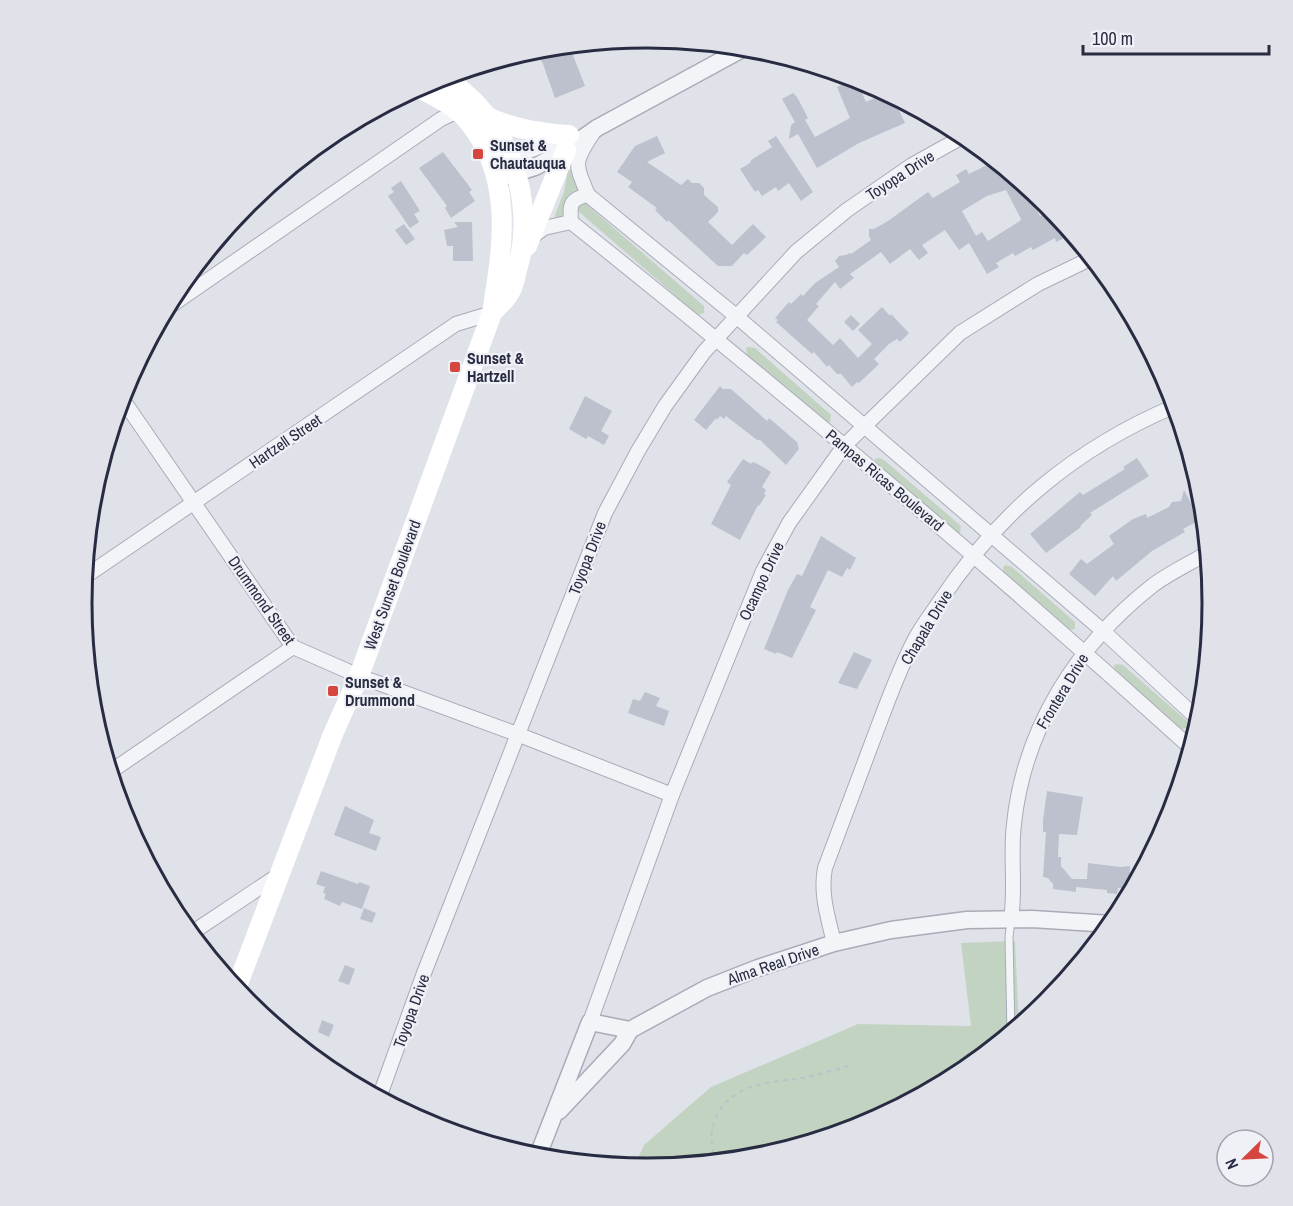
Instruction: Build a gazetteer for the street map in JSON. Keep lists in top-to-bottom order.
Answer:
{
  "streets": {
    "main road": ["West Sunset Boulevard"],
    "street": [
      "Toyopa Drive",
      "Hartzell Street",
      "Pampas Ricas Boulevard",
      "Ocampo Drive",
      "Drummond Street",
      "Chapala Drive",
      "Frontera Drive",
      "Alma Real Drive"
    ]
  },
  "crossings": [
    ["Toyopa Drive", "Pampas Ricas Boulevard"],
    ["Toyopa Drive", "Drummond Street"],
    ["Hartzell Street", "West Sunset Boulevard"],
    ["Hartzell Street", "Drummond Street"],
    ["Pampas Ricas Boulevard", "Ocampo Drive"],
    ["Pampas Ricas Boulevard", "Chapala Drive"],
    ["Pampas Ricas Boulevard", "Frontera Drive"],
    ["Ocampo Drive", "Drummond Street"],
    ["West Sunset Boulevard", "Drummond Street"],
    ["Chapala Drive", "Alma Real Drive"],
    ["Frontera Drive", "Alma Real Drive"]
  ],
  "places": {
    "transit": ["Sunset & Chautauqua", "Sunset & Hartzell", "Sunset & Drummond"]
  },
  "scale_bar": "100 m",
  "north": "bottom left"
}
